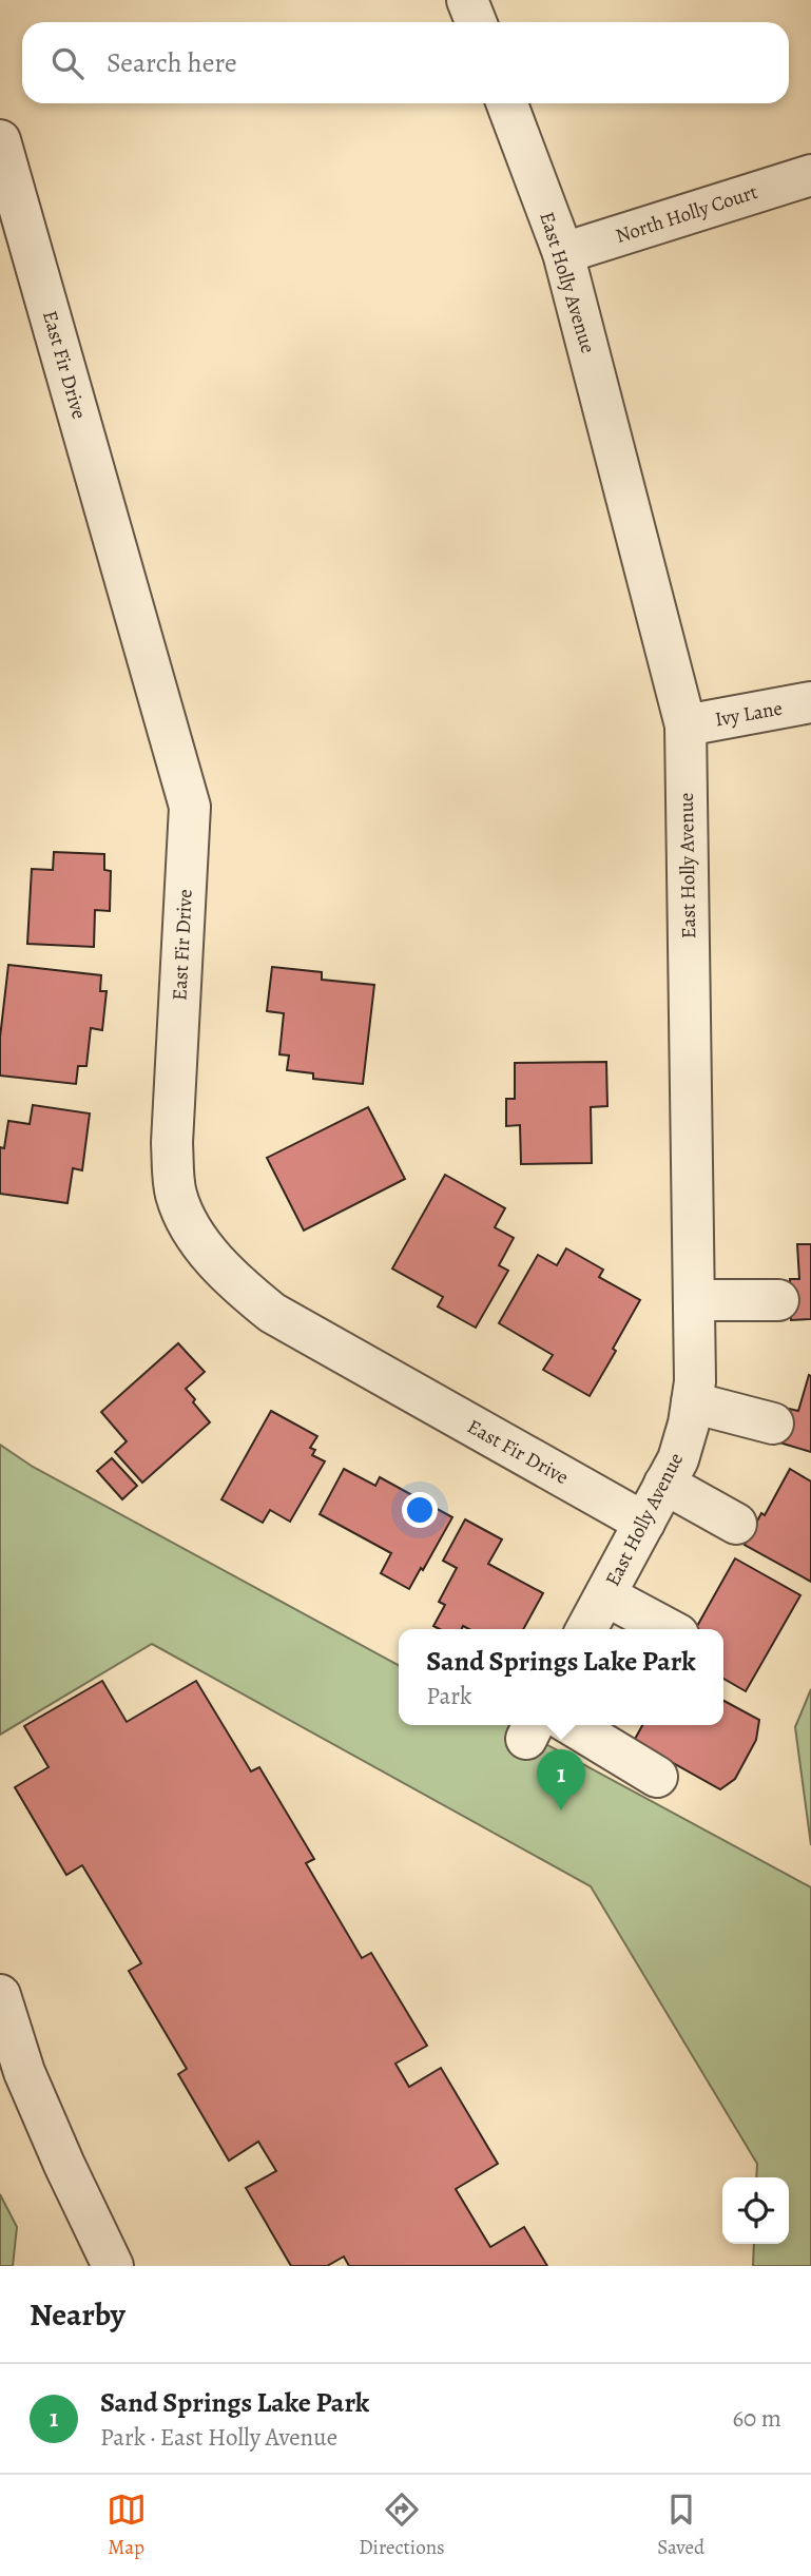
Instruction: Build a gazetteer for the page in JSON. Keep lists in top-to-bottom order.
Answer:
{
  "streets": {
    "street": [
      "North Holly Court",
      "East Holly Avenue",
      "East Fir Drive",
      "Ivy Lane"
    ]
  },
  "crossings": [
    ["North Holly Court", "East Holly Avenue"],
    ["East Holly Avenue", "East Fir Drive"],
    ["East Holly Avenue", "Ivy Lane"]
  ],
  "page": {
    "search": "Search here",
    "popup": ["Sand Springs Lake Park", "Park"],
    "pins": "1",
    "heading": "Nearby",
    "list": [
      {
        "mark": "1",
        "name": "Sand Springs Lake Park",
        "note": "Park · East Holly Avenue",
        "value": "60 m"
      }
    ],
    "nav": ["Map", "Directions", "Saved"]
  }
}
